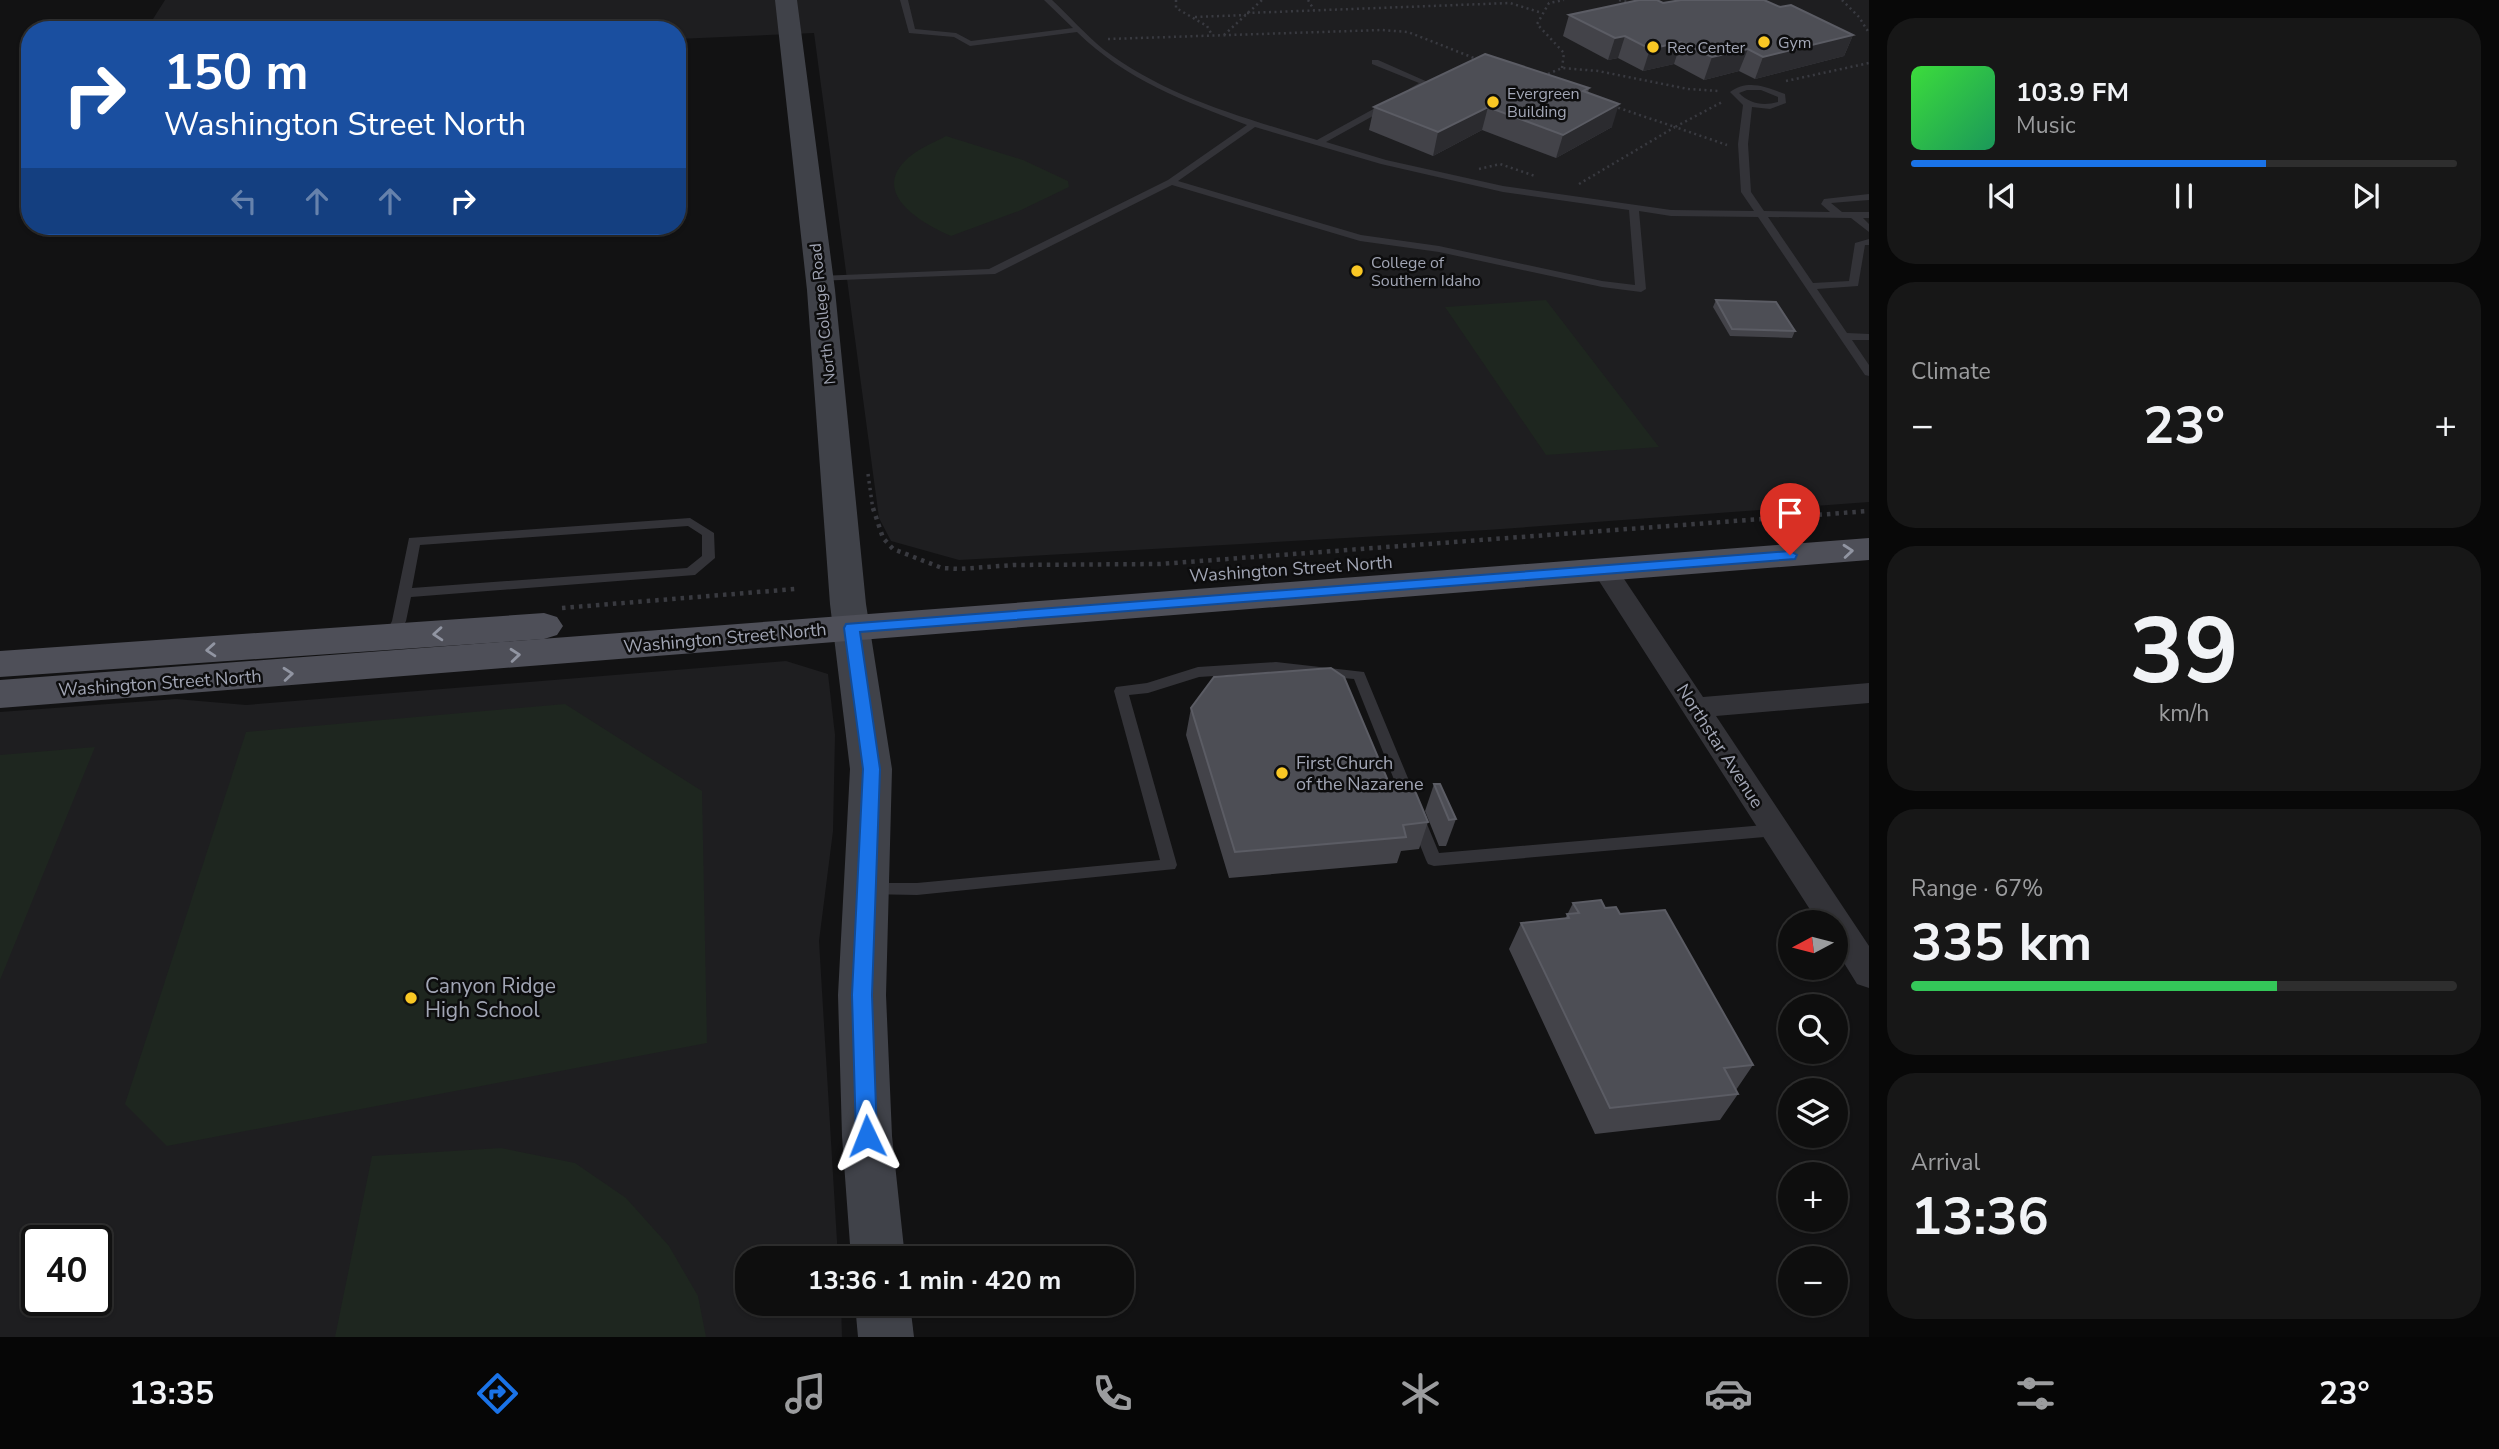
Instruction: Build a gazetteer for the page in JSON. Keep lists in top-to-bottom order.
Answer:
{
  "streets": {
    "main road": ["Washington Street North"],
    "street": ["North College Road", "Northstar Avenue"]
  },
  "crossings": [
    ["North College Road", "Washington Street North"],
    ["Washington Street North", "Northstar Avenue"]
  ],
  "places": [
    "Gym",
    "Rec Center",
    "Evergreen Building",
    "College of Southern Idaho",
    "First Church of the Nazarene",
    "Canyon Ridge High School"
  ],
  "north": "left",
  "page": {
    "turn": ["150 m", "Washington Street North"],
    "song": ["103.9 FM", "Music"],
    "tile": [
      "Climate",
      ["39", "km/h"],
      ["Range · 67%", "335 km"],
      ["Arrival", "13:36"]
    ],
    "heat": ["−", "23°", "+"],
    "map_buttons": ["+", "−"],
    "limit": "40",
    "trip": "13:36 · 1 min · 420 m",
    "tabs": ["13:35", "23°"]
  }
}
